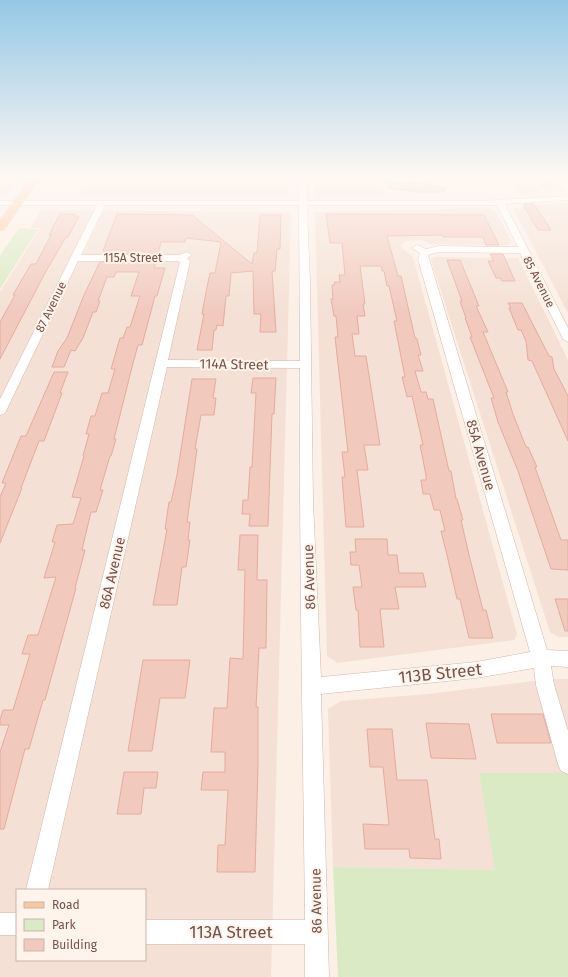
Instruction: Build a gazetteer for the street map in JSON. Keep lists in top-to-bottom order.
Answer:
{
  "streets": {
    "street": [
      "115A Street",
      "85 Avenue",
      "87 Avenue",
      "114A Street",
      "85A Avenue",
      "86A Avenue",
      "86 Avenue",
      "113B Street",
      "113A Street"
    ]
  },
  "crossings": [
    ["115A Street", "87 Avenue"],
    ["115A Street", "86A Avenue"],
    ["85 Avenue", "85A Avenue"],
    ["114A Street", "86A Avenue"],
    ["114A Street", "86 Avenue"],
    ["85A Avenue", "113B Street"],
    ["86 Avenue", "113B Street"],
    ["86 Avenue", "113A Street"]
  ],
  "legend": ["Road", "Park", "Building"]
}
